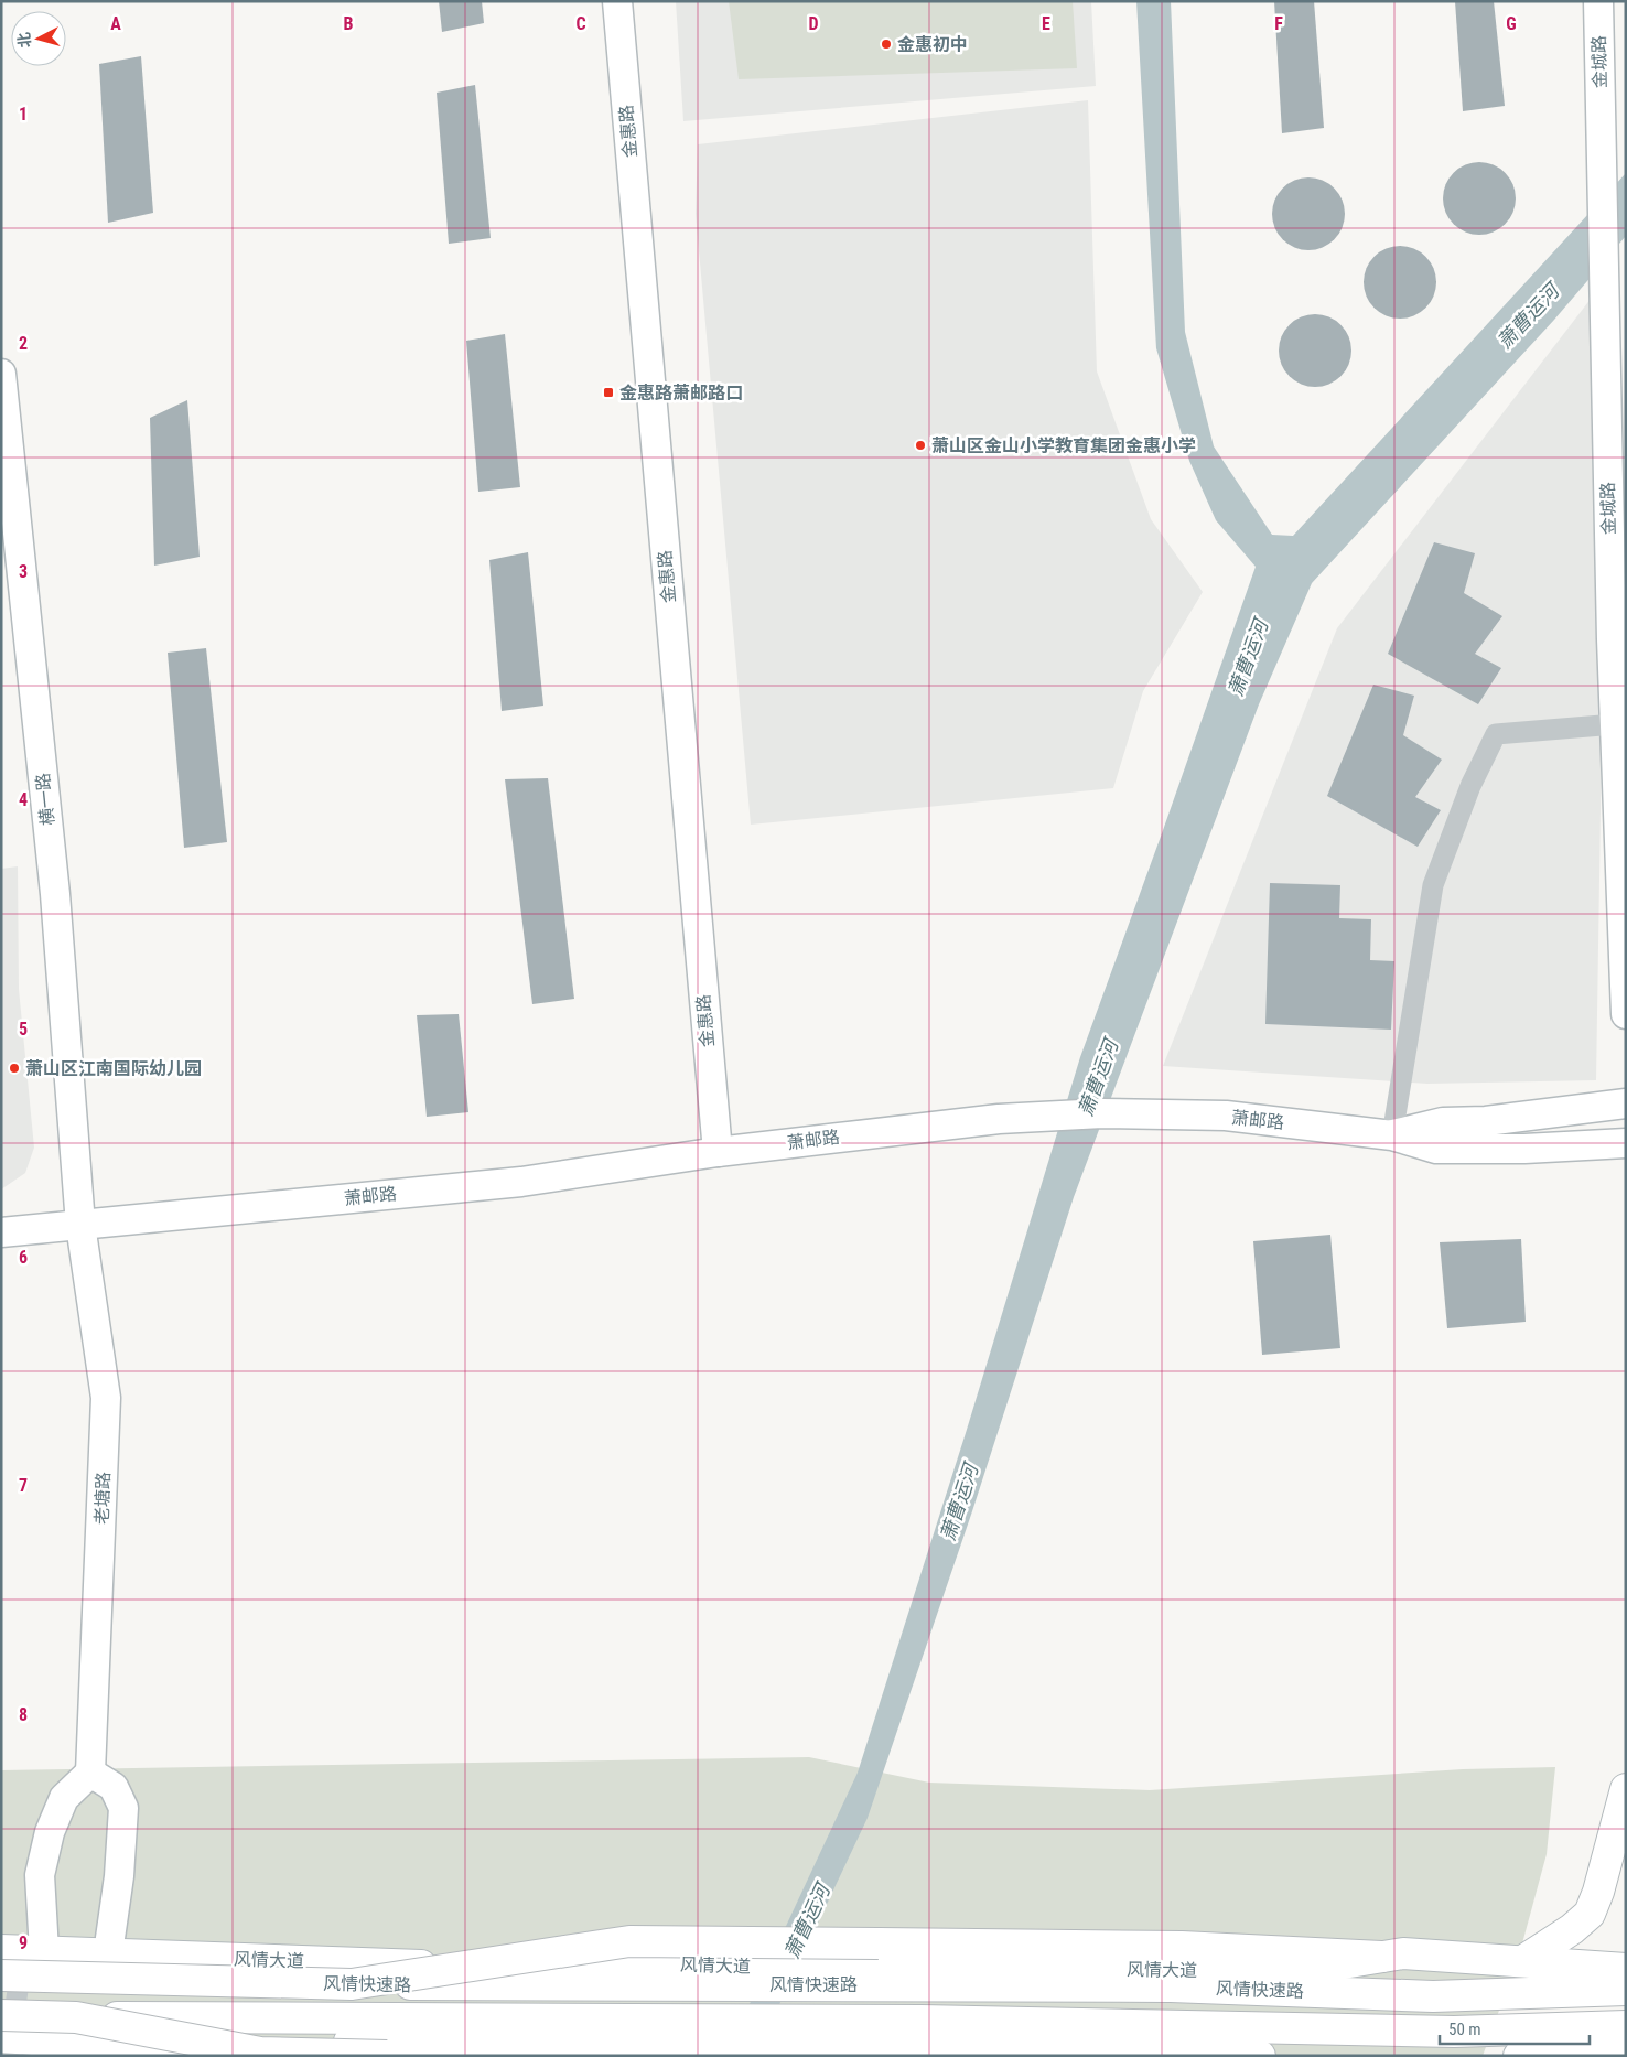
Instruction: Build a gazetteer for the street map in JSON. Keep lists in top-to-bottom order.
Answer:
{
  "streets": {
    "main road": [
      "金城路",
      "金惠路",
      "横一路",
      "萧邮路",
      "老塘路",
      "风情大道",
      "风情快速路"
    ]
  },
  "crossings": [
    ["金惠路", "萧邮路"],
    ["横一路", "萧邮路"],
    ["横一路", "老塘路"],
    ["萧邮路", "老塘路"]
  ],
  "water": ["萧曹运河"],
  "places": {
    "other": ["金惠初中", "萧山区金山小学教育集团金惠小学", "萧山区江南国际幼儿园"],
    "transit": ["金惠路萧邮路口"]
  },
  "scale_bar": "50 m",
  "north": "left",
  "grid": {
    "columns": [
      "A",
      "B",
      "C",
      "D",
      "E",
      "F",
      "G"
    ],
    "rows": [
      "1",
      "2",
      "3",
      "4",
      "5",
      "6",
      "7",
      "8",
      "9"
    ]
  }
}
